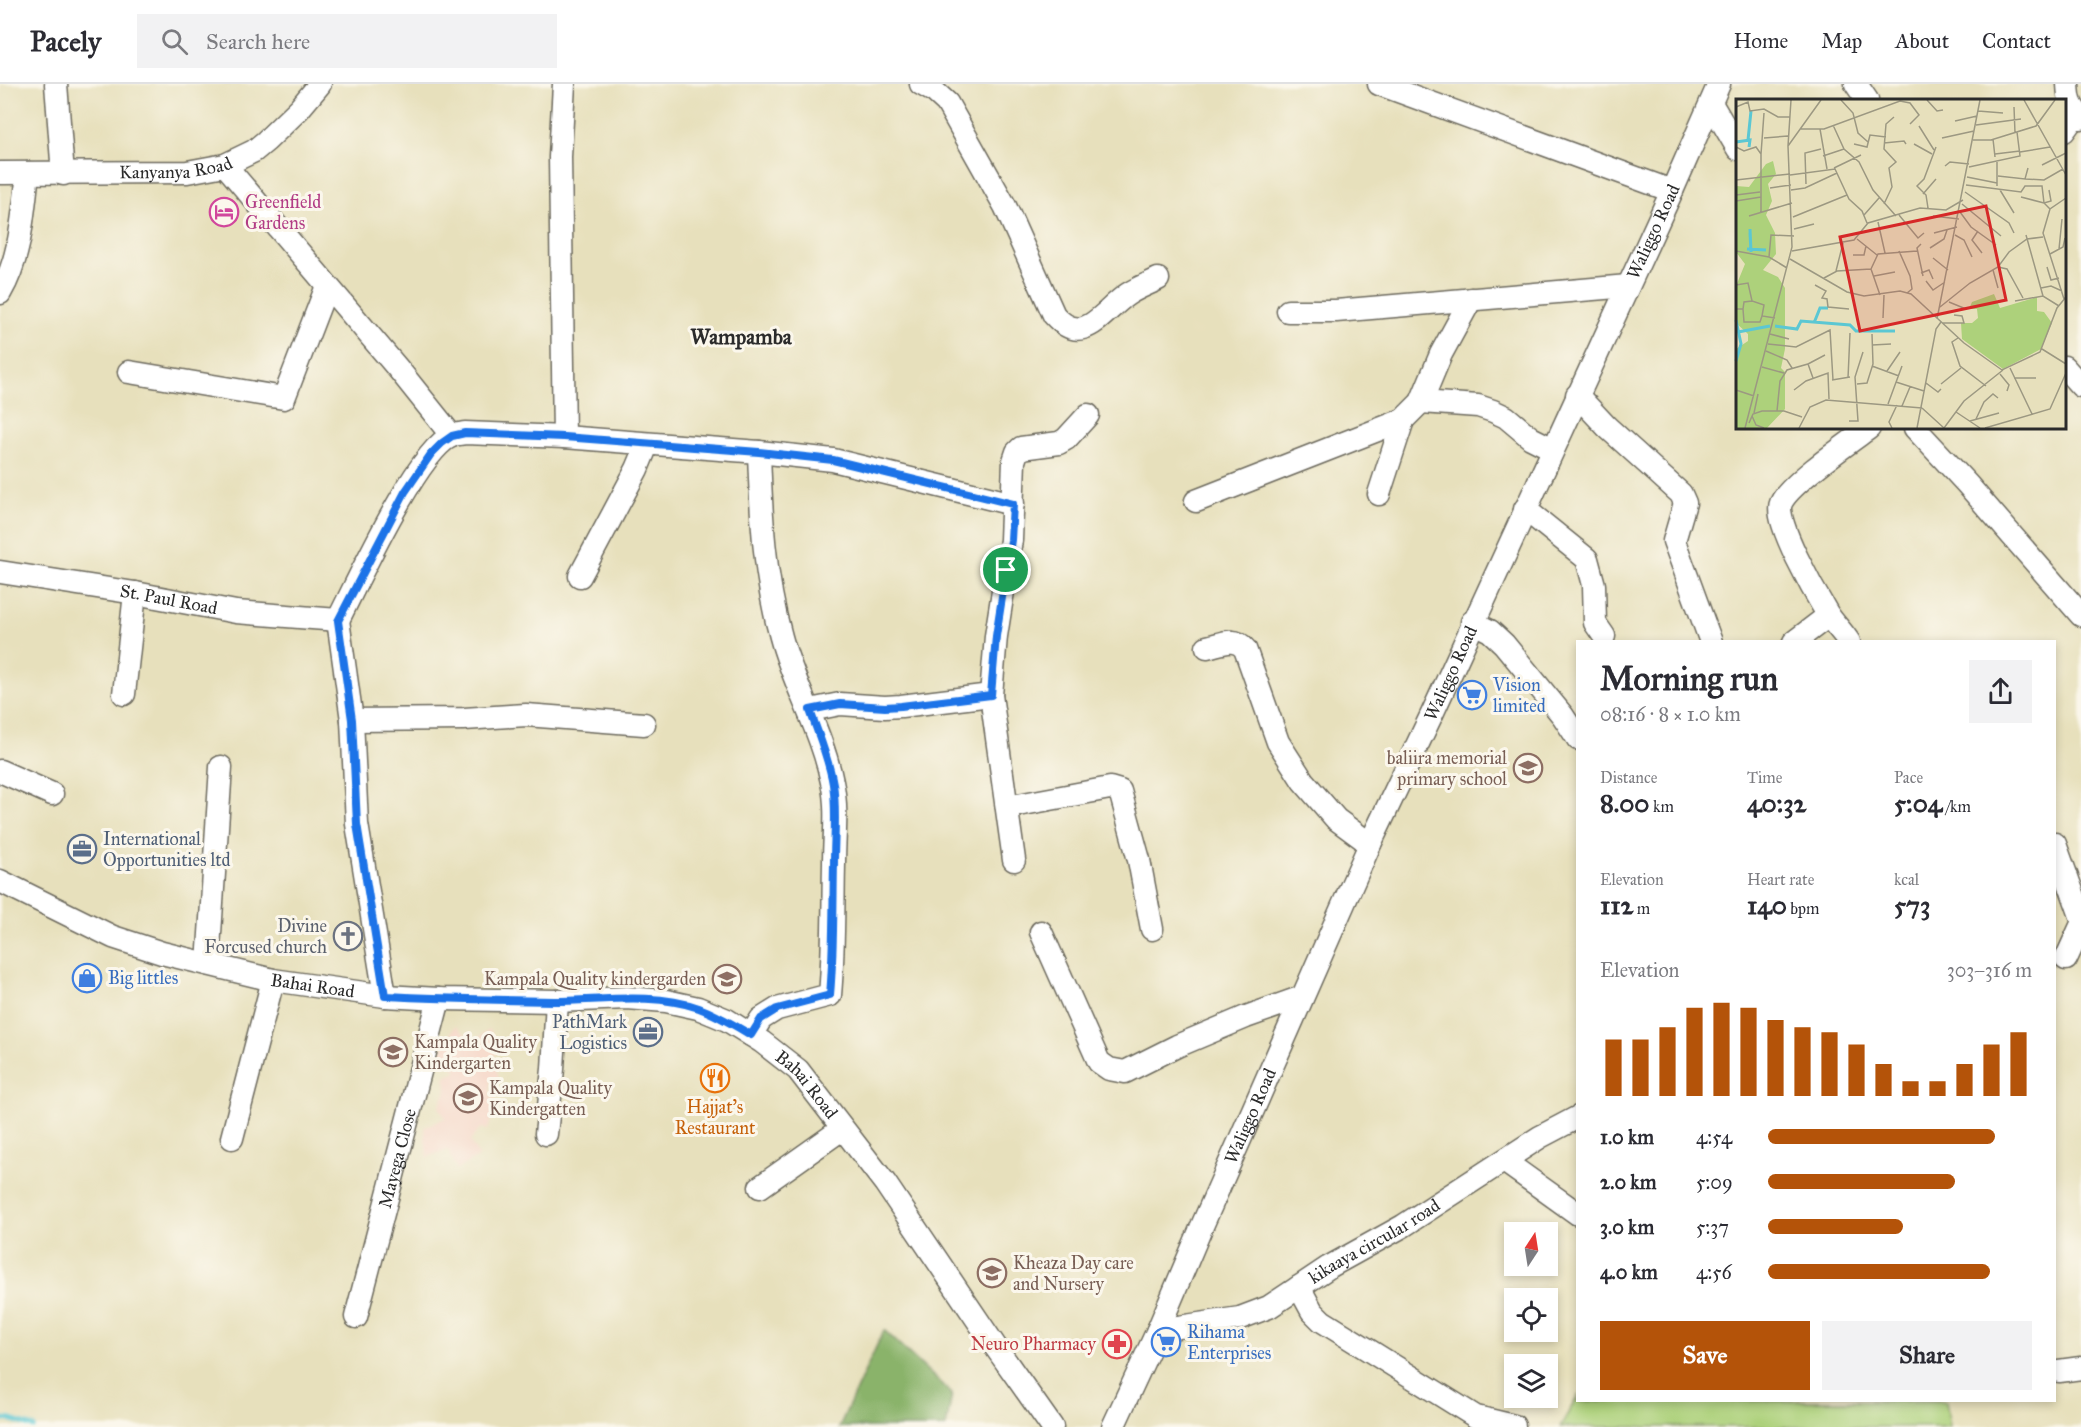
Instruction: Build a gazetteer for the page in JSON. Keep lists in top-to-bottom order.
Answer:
{
  "streets": {
    "street": [
      "Kanyanya Road",
      "Waliggo Road",
      "St. Paul Road",
      "Bahai Road",
      "Mayega Close",
      "kikaaya circular road"
    ]
  },
  "crossings": [
    ["Waliggo Road", "kikaaya circular road"],
    ["Bahai Road", "Mayega Close"]
  ],
  "districts": ["Wampamba"],
  "places": {
    "hotel": ["Greenfield Gardens"],
    "supermarket": ["Vision limited", "Rihama Enterprises"],
    "school or university": [
      "baliira memorial primary school",
      "Kampala Quality kindergarden",
      "Kampala Quality Kindergarten",
      "Kampala Quality Kindergatten",
      "Kheaza Day care and Nursery"
    ],
    "office": ["International Opportunities ltd", "PathMark Logistics"],
    "church": ["Divine Forcused church"],
    "shop": ["Big littles"],
    "restaurant": ["Hajjat's Restaurant"],
    "pharmacy": ["Neuro Pharmacy"]
  },
  "north": "top",
  "page": {
    "header": "Pacely",
    "search": "Search here",
    "nav": [
      "Home",
      "Map",
      "About",
      "Contact"
    ],
    "heading": ["Morning run", "08:16 · 8 × 1.0 km"],
    "stats": [
      ["Distance", "8.00 km"],
      ["Time", "40:32"],
      ["Pace", "5:04 /km"],
      ["Elevation", "112 m"],
      ["Heart rate", "140 bpm"],
      ["kcal", "573"]
    ],
    "chart": ["Elevation", "303–316 m"],
    "list": [
      {
        "name": "1.0 km",
        "note": "4:54"
      },
      {
        "name": "2.0 km",
        "note": "5:09"
      },
      {
        "name": "3.0 km",
        "note": "5:37"
      },
      {
        "name": "4.0 km",
        "note": "4:56"
      }
    ],
    "buttons": ["Save", "Share"]
  }
}
